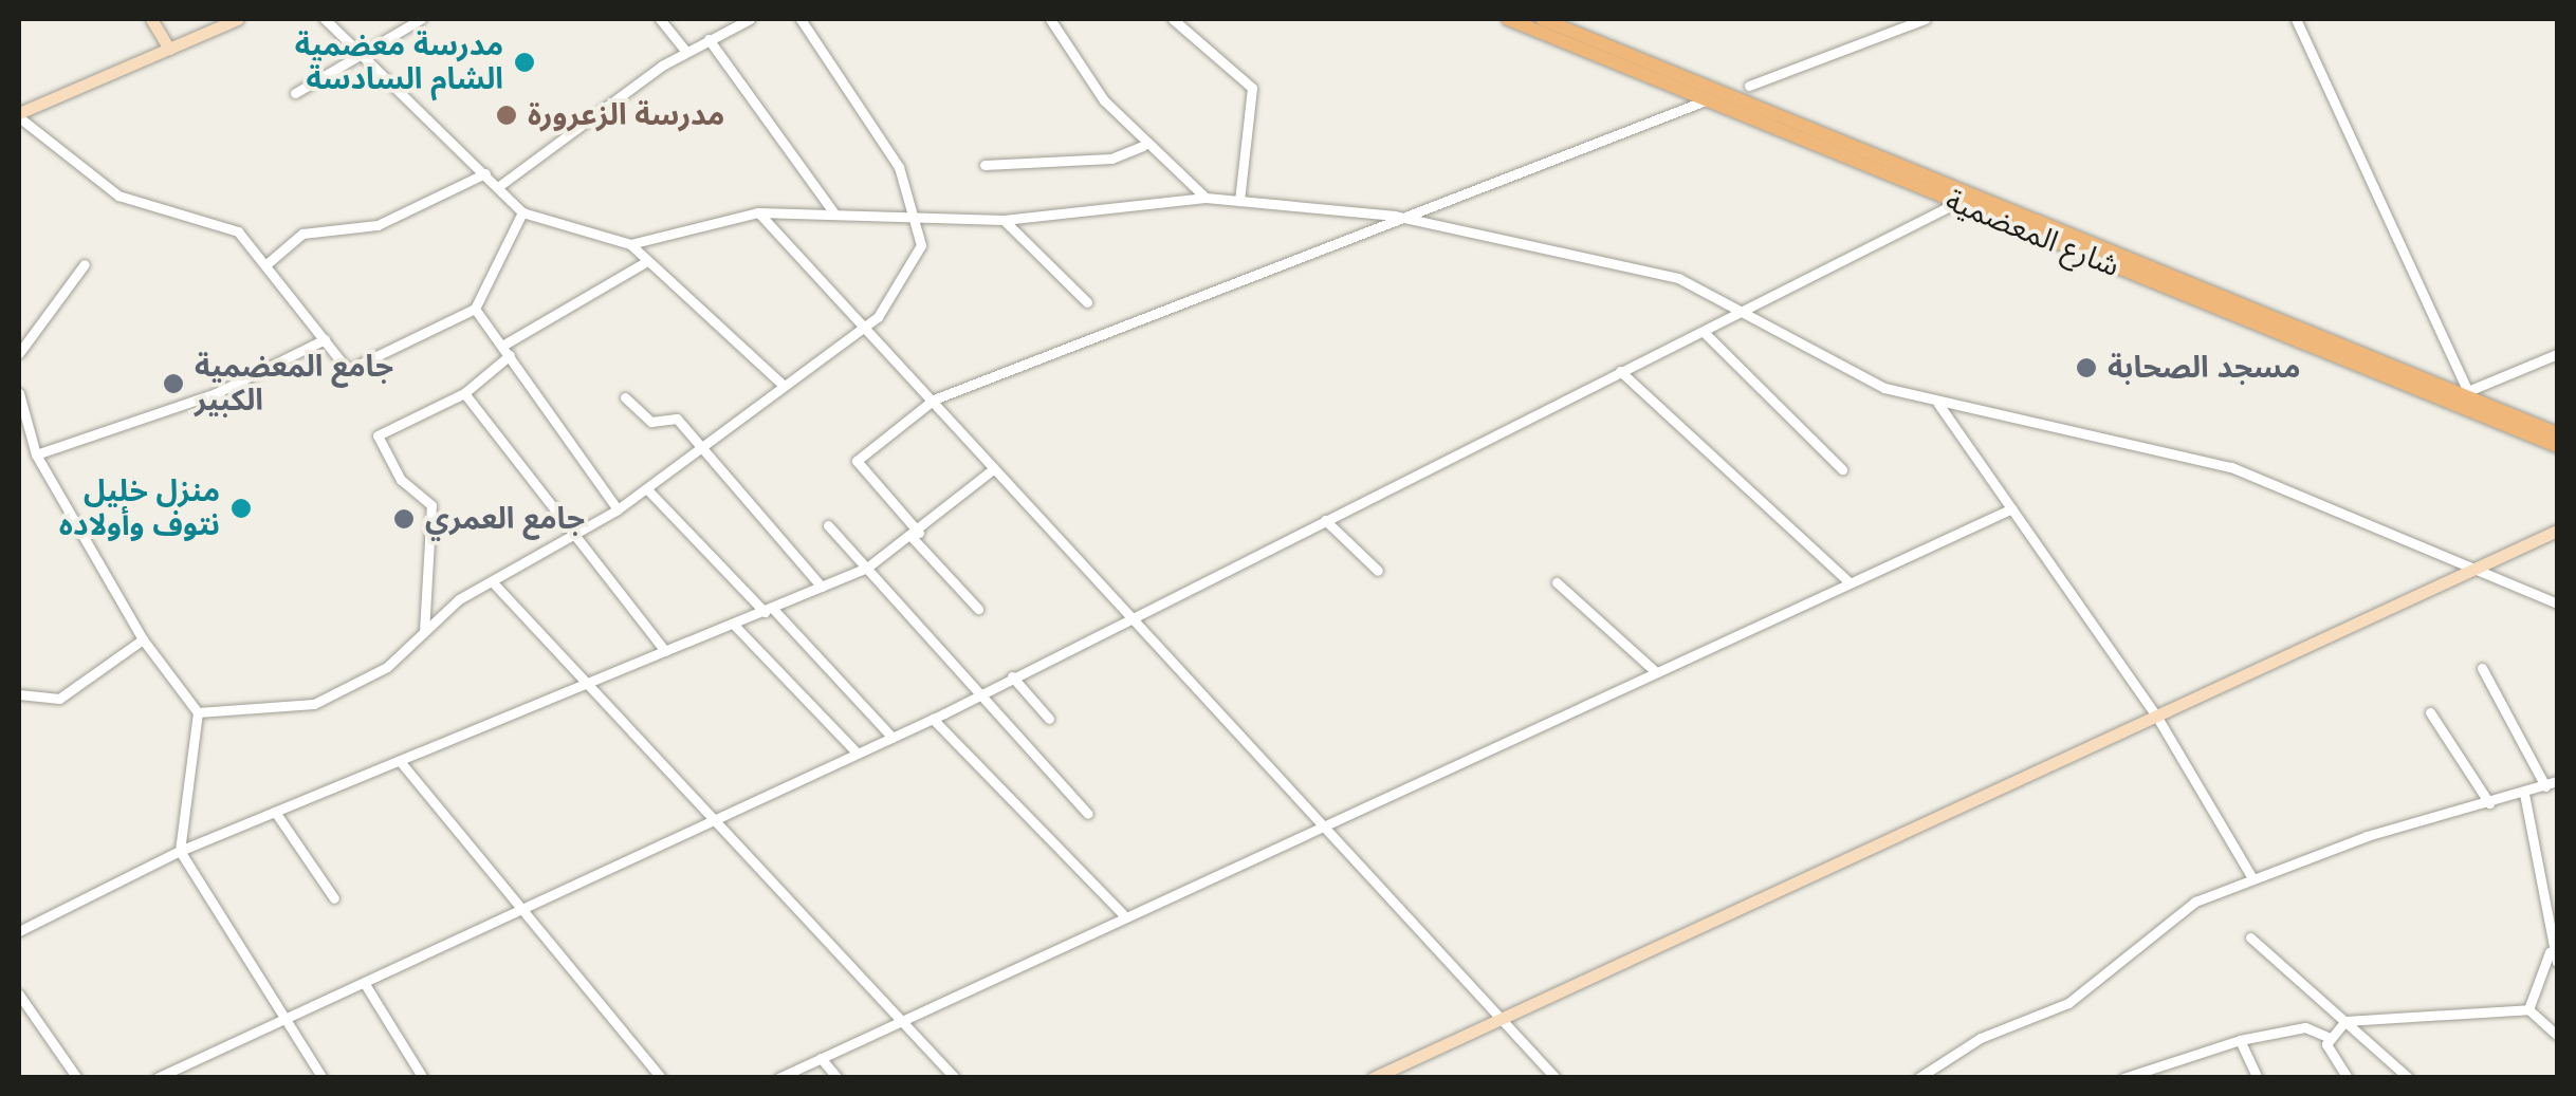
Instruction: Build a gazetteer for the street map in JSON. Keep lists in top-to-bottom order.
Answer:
{
  "streets": {
    "main road": ["شارع المعضمية"]
  },
  "places": [
    "مدرسة معضمية الشام السادسة",
    "مدرسة الزعرورة",
    "مسجد الصحابة",
    "جامع المعضمية الكبير",
    "منزل خليل نتوف وأولاده",
    "جامع العمري"
  ]
}
